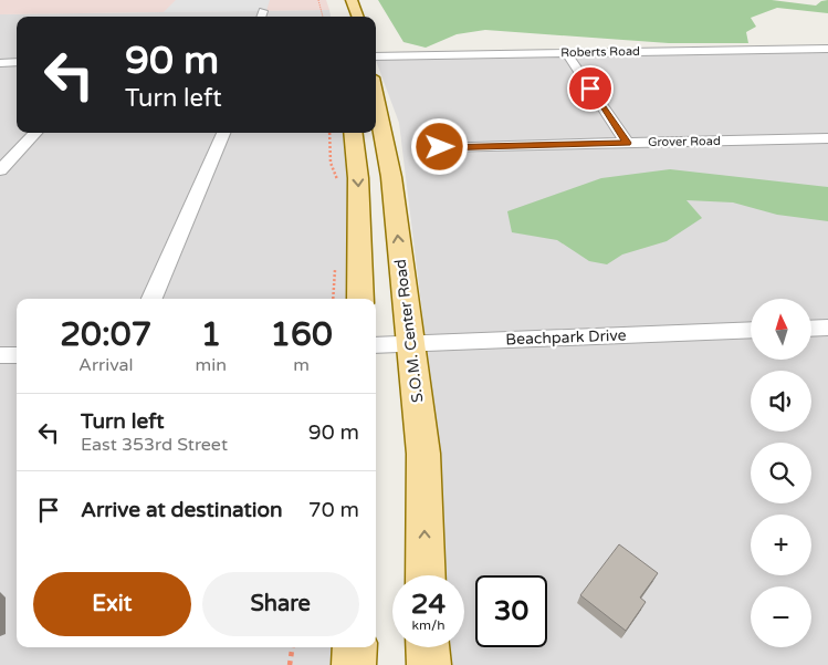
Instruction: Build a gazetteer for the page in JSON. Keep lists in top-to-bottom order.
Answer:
{
  "streets": {
    "main road": ["S.O.M. Center Road"],
    "street": ["Roberts Road", "Grover Road", "Beachpark Drive"]
  },
  "crossings": [
    ["S.O.M. Center Road", "Beachpark Drive"]
  ],
  "north": "top",
  "page": {
    "turn": ["90 m", "Turn left"],
    "map_buttons": ["+", "−"],
    "eta": [
      "20:07",
      "Arrival",
      "1",
      "min",
      "160",
      "m"
    ],
    "list": [
      {
        "name": "Turn left",
        "note": "East 353rd Street",
        "value": "90 m"
      },
      {
        "name": "Arrive at destination",
        "value": "70 m"
      }
    ],
    "buttons": ["Exit", "Share"],
    "speed": "24 km/h",
    "limit": "30"
  }
}
